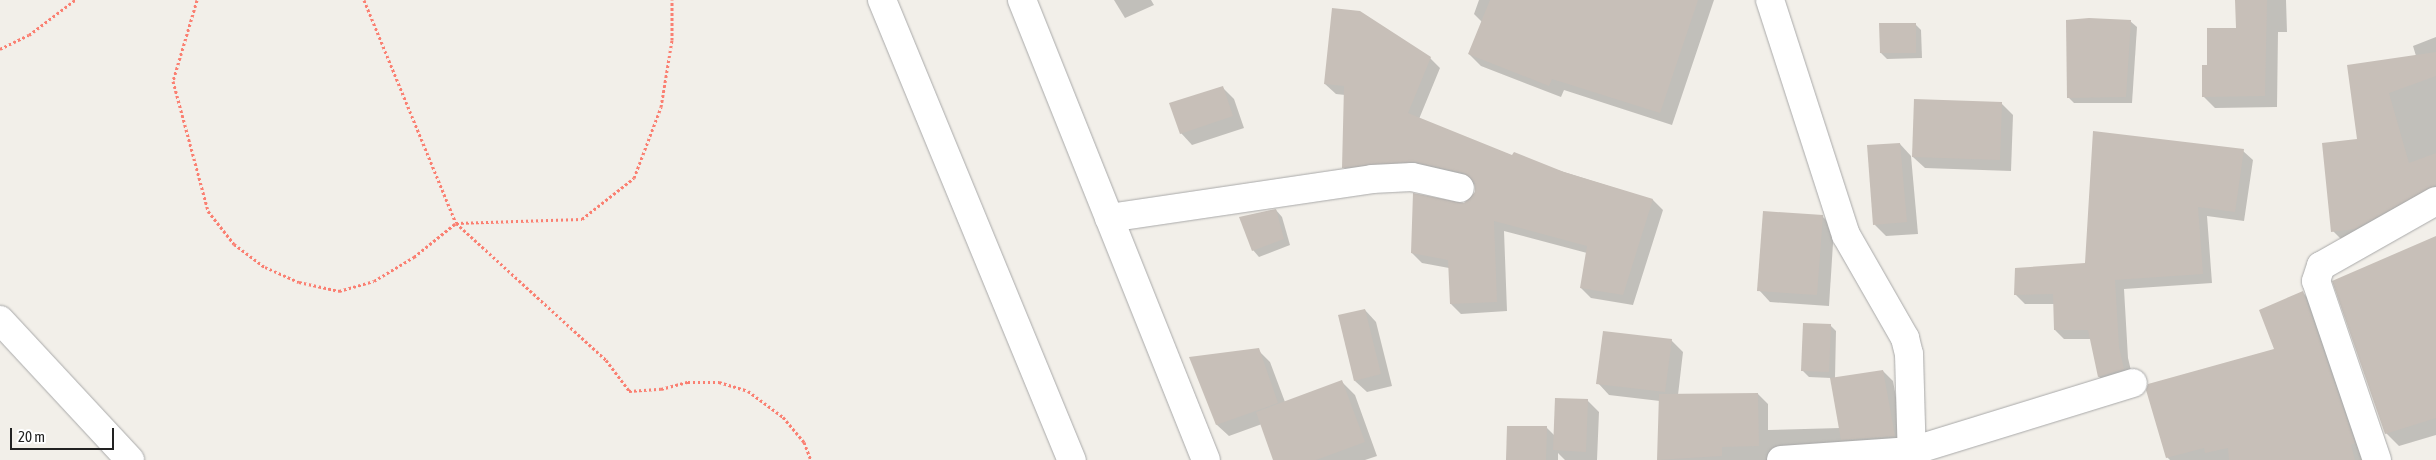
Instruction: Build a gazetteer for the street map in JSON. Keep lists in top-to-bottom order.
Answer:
{
  "scale_bar": "20 m"
}
